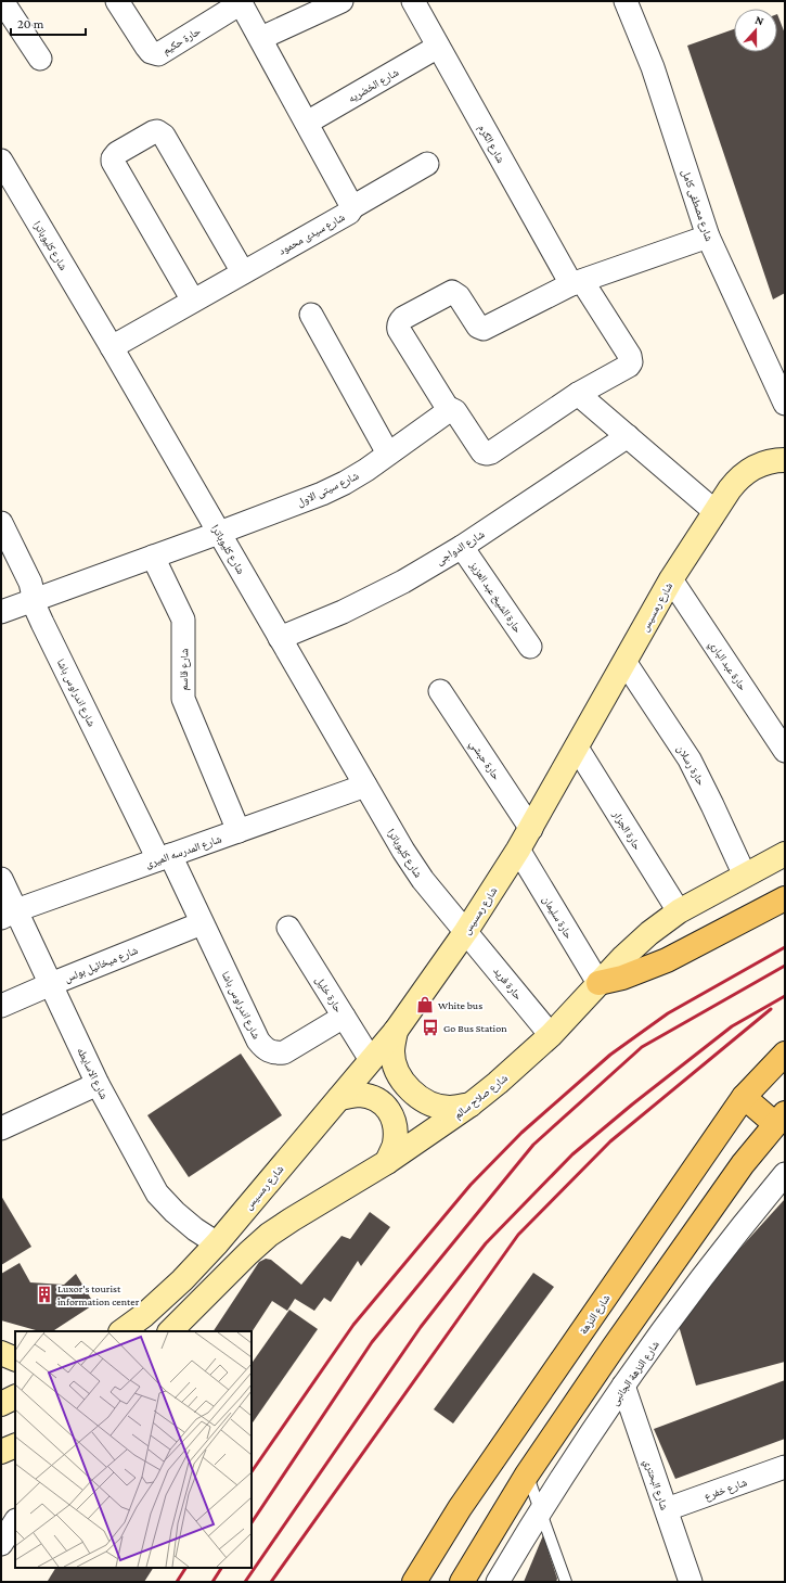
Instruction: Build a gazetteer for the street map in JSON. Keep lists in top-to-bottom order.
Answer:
{
  "streets": {
    "main road": ["شارع رمسيس", "شارع صلاح سالم", "شارع النزهة"],
    "street": [
      "حارة حكيم",
      "شارع الخضريه",
      "شارع الكرم",
      "شارع مصطفى كامل",
      "شارع سيدى محمود",
      "شارع كليوباترا",
      "شارع سيتى الاول",
      "شارع الدواجى",
      "حارة الشيخ عبد العزيز",
      "حارة عبد الباري",
      "شارع قاسم",
      "شارع اندراوس باشا",
      "حارة حبشي",
      "حارة رسلان",
      "حارة الجزار",
      "شارع المدرسه الميرى",
      "حارة سليمان",
      "شارع ميخائيل بولس",
      "حارة فريد",
      "حارة خليل",
      "شارع الاسايطه",
      "شارع النزهة الجانبى",
      "شارع البحتري",
      "شارع خفرع"
    ]
  },
  "crossings": [
    ["حارة حكيم", "شارع سيدى محمود"],
    ["شارع الخضريه", "شارع الكرم"],
    ["شارع الخضريه", "شارع سيدى محمود"],
    ["شارع سيدى محمود", "شارع كليوباترا"],
    ["شارع كليوباترا", "شارع سيتى الاول"],
    ["شارع كليوباترا", "شارع الدواجى"],
    ["شارع كليوباترا", "شارع رمسيس"],
    ["شارع كليوباترا", "شارع المدرسه الميرى"],
    ["شارع كليوباترا", "حارة فريد"],
    ["شارع سيتى الاول", "شارع قاسم"],
    ["شارع سيتى الاول", "شارع اندراوس باشا"],
    ["شارع الدواجى", "حارة الشيخ عبد العزيز"],
    ["شارع رمسيس", "حارة عبد الباري"],
    ["شارع رمسيس", "حارة حبشي"],
    ["شارع رمسيس", "حارة رسلان"],
    ["شارع رمسيس", "حارة الجزار"],
    ["شارع رمسيس", "حارة سليمان"],
    ["شارع رمسيس", "حارة فريد"],
    ["شارع رمسيس", "حارة خليل"],
    ["شارع رمسيس", "شارع الاسايطه"],
    ["شارع قاسم", "شارع المدرسه الميرى"],
    ["شارع اندراوس باشا", "شارع المدرسه الميرى"],
    ["شارع اندراوس باشا", "شارع ميخائيل بولس"],
    ["شارع اندراوس باشا", "حارة خليل"],
    ["حارة رسلان", "شارع صلاح سالم"],
    ["حارة الجزار", "شارع صلاح سالم"],
    ["شارع المدرسه الميرى", "شارع الاسايطه"],
    ["حارة سليمان", "شارع صلاح سالم"],
    ["شارع ميخائيل بولس", "شارع الاسايطه"],
    ["حارة فريد", "شارع صلاح سالم"],
    ["شارع النزهة الجانبى", "شارع البحتري"],
    ["شارع البحتري", "شارع خفرع"]
  ],
  "places": {
    "shop": ["White bus"],
    "bus stop": ["Go Bus Station"],
    "building": ["Luxor's tourist information center"]
  },
  "scale_bar": "20 m",
  "north": "top"
}
